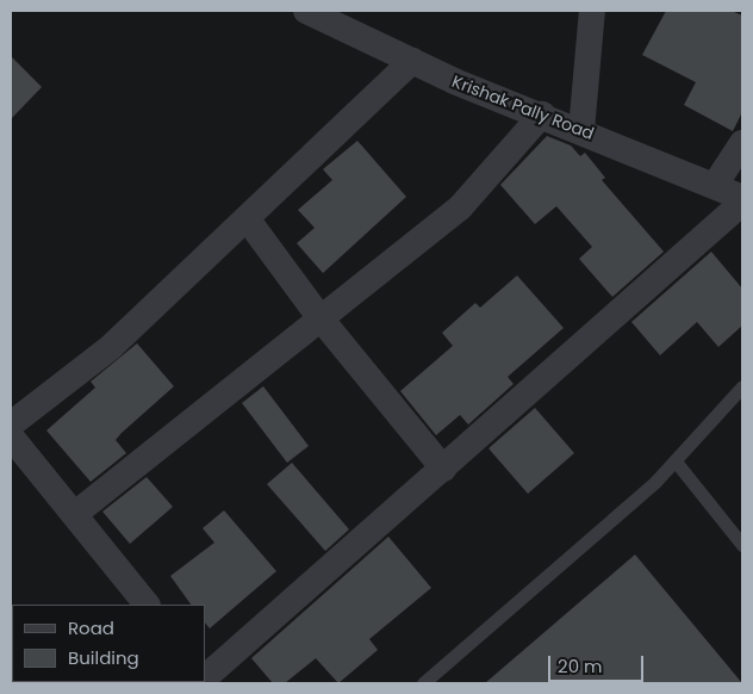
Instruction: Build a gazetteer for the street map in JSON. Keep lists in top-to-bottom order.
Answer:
{
  "streets": {
    "street": ["Krishak Pally Road"]
  },
  "legend": ["Road", "Building"],
  "scale_bar": "20 m"
}
